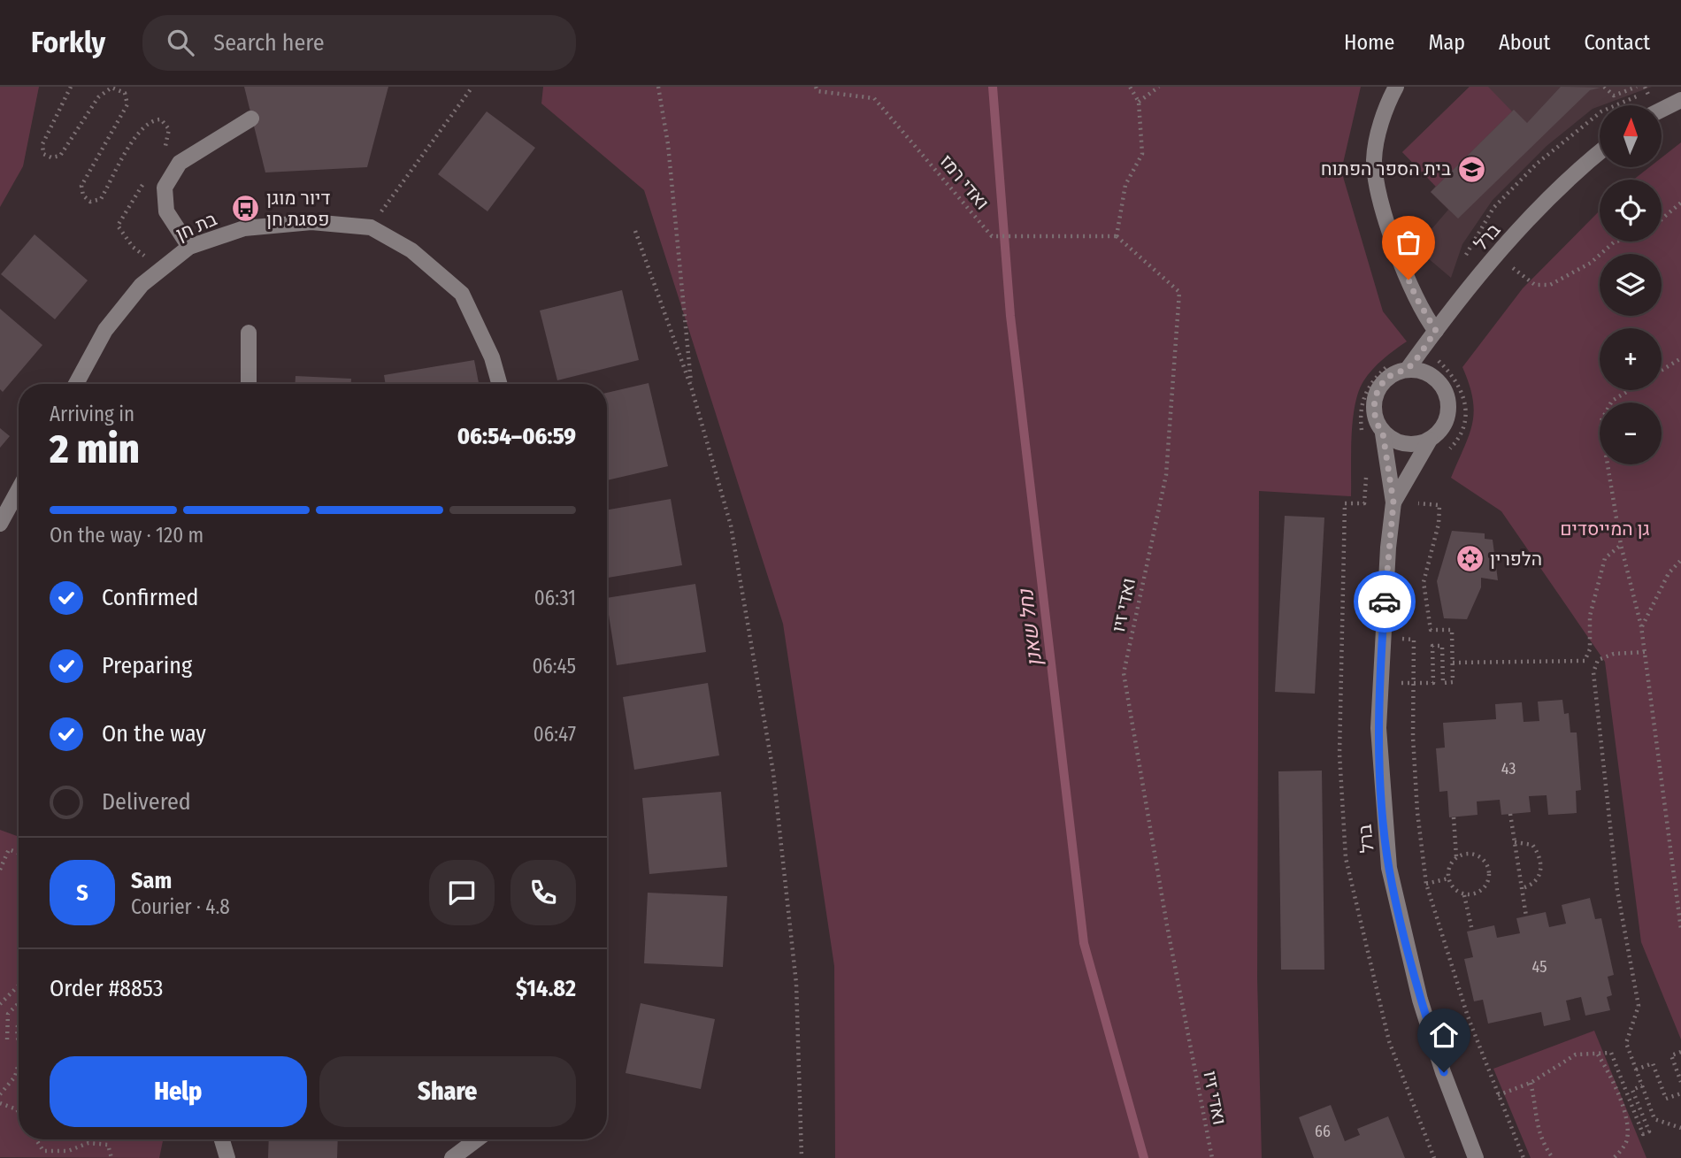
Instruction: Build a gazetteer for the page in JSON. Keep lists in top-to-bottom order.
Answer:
{
  "streets": {
    "street": ["בת חן", "ברל"],
    "path": ["ואדי רמז", "ואדי זיו"]
  },
  "crossings": [
    ["ואדי רמז", "ואדי זיו"]
  ],
  "water": ["נחל שאנן"],
  "parks": ["גן המייסדים"],
  "places": {
    "school or university": ["בית הספר הפתוח"],
    "bus stop": ["דיור מוגן פסגת חן"],
    "synagogue": ["הלפרין"]
  },
  "house_numbers": ["43", "45", "66"],
  "north": "top",
  "page": {
    "header": "Forkly",
    "search": "Search here",
    "nav": [
      "Home",
      "Map",
      "About",
      "Contact"
    ],
    "map_buttons": ["+", "−"],
    "heading": ["2 min", "Arriving in", "06:54–06:59"],
    "panel": [
      "Sam",
      "Courier · 4.8",
      "Order #8853",
      "$14.82"
    ],
    "bar": "On the way · 120 m",
    "list": [
      ["Confirmed", "06:31"],
      ["Preparing", "06:45"],
      ["On the way", "06:47"],
      "Delivered"
    ],
    "round": "S",
    "buttons": ["Help", "Share"]
  }
}
